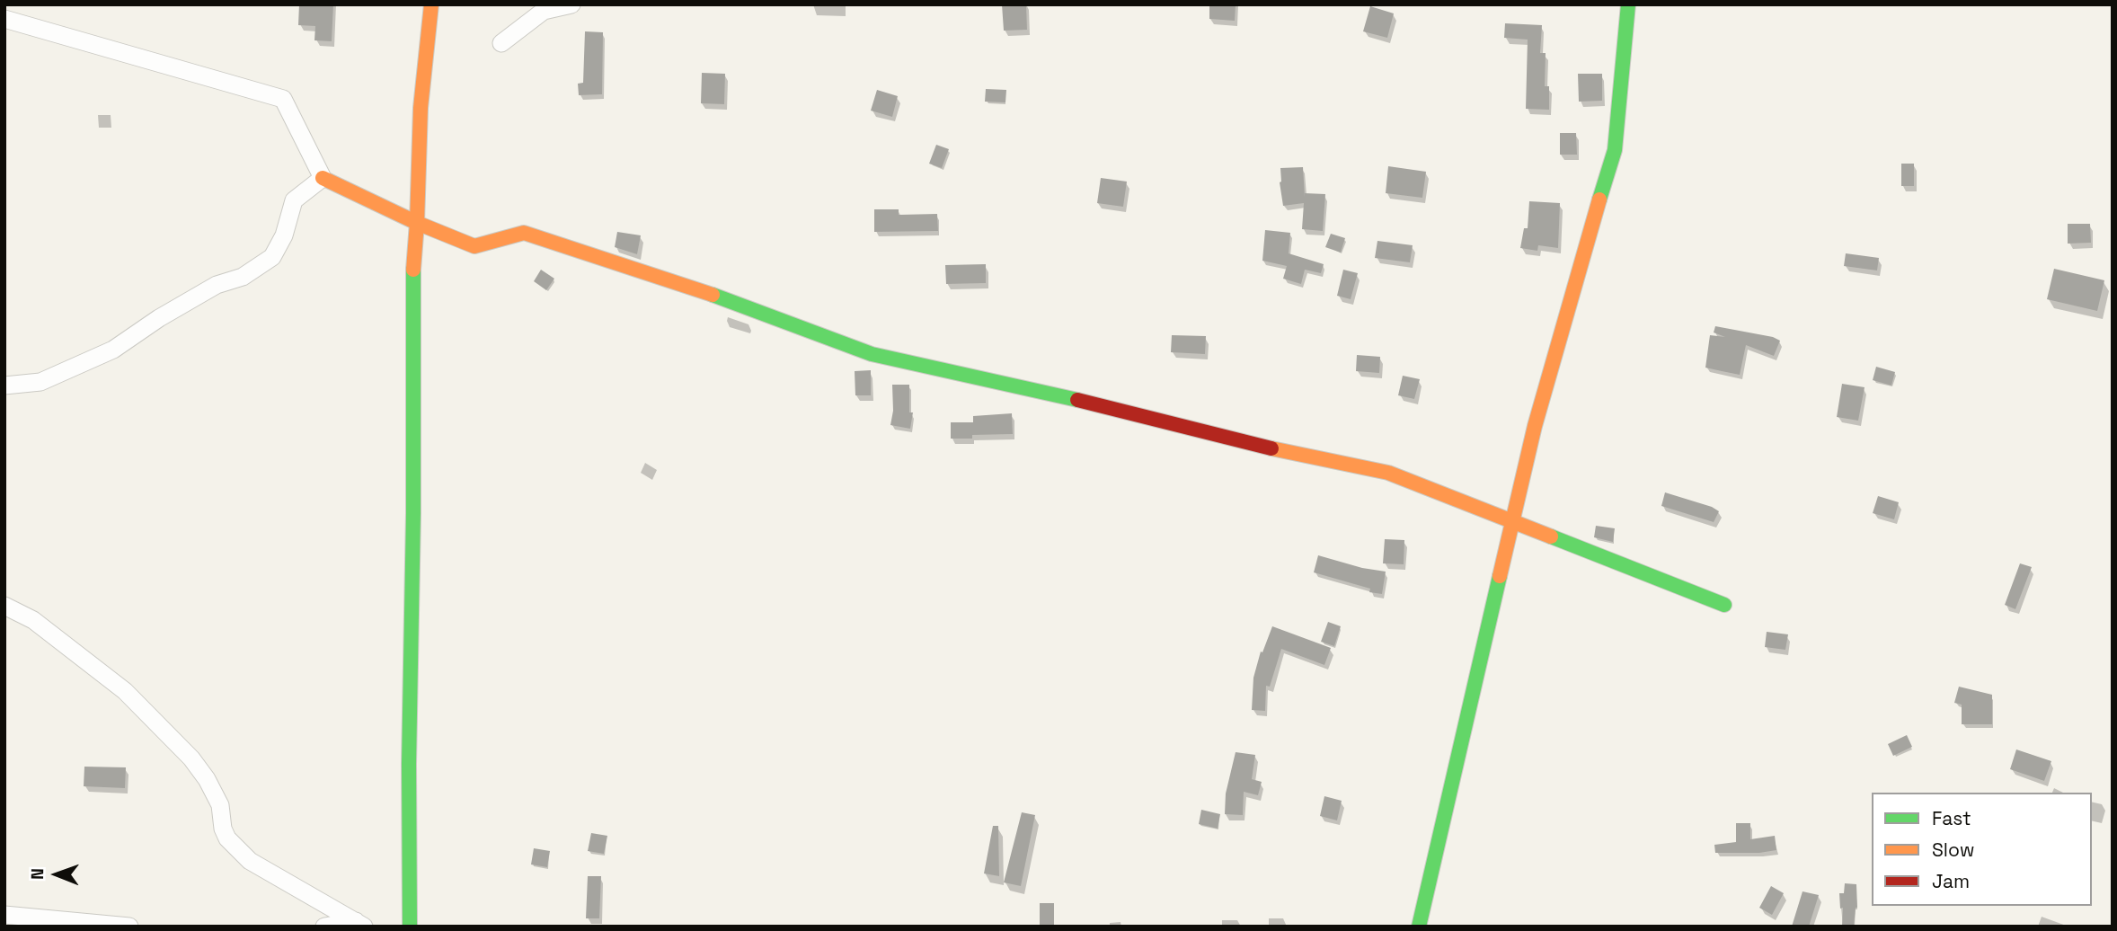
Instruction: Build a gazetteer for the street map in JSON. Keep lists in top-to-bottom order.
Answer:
{
  "legend": ["Fast", "Slow", "Jam"],
  "north": "left"
}
